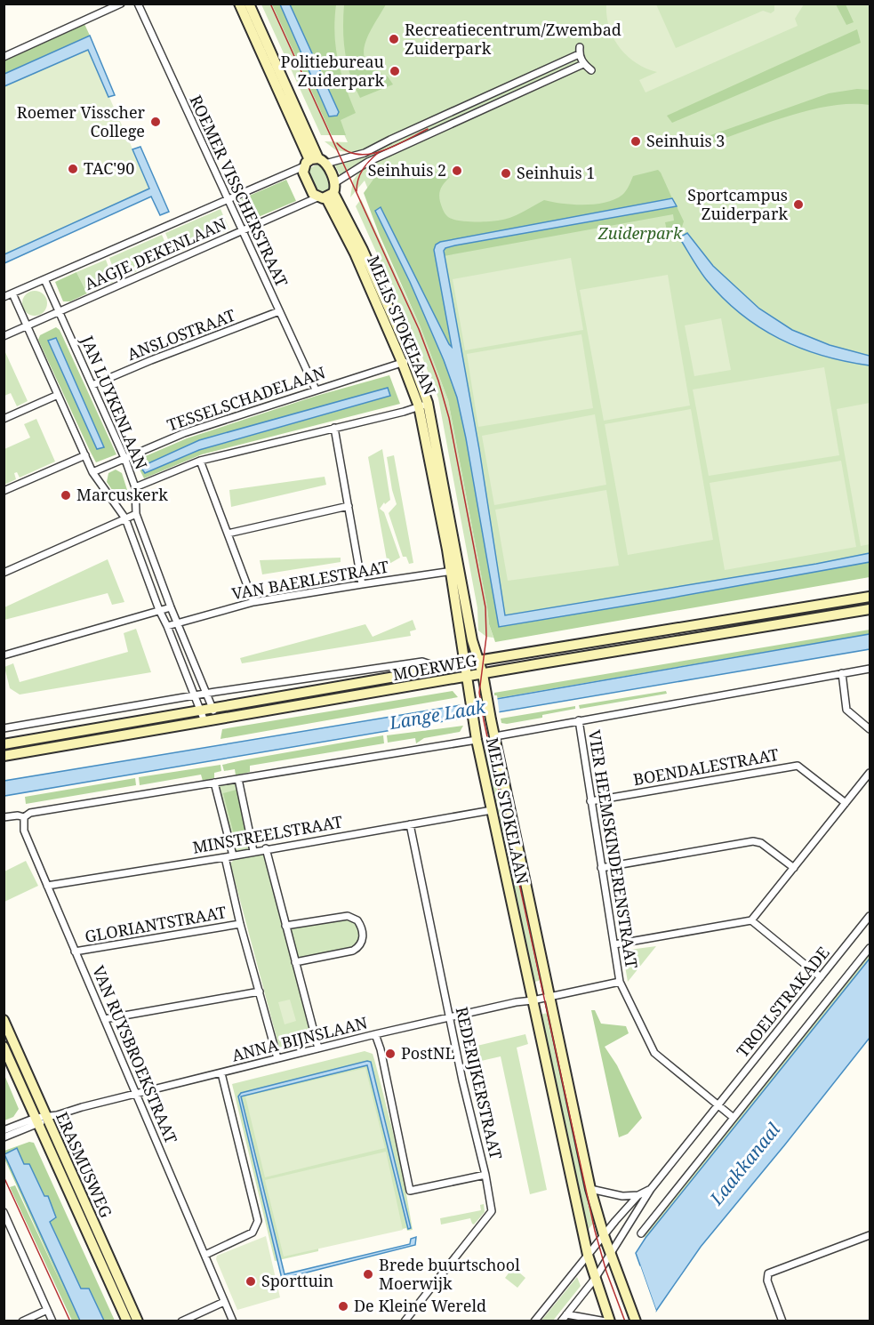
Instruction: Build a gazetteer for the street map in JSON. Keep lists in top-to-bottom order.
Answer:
{
  "streets": {
    "main road": ["MELIS STOKELAAN", "MOERWEG", "ERASMUSWEG"],
    "street": [
      "ROEMER VISSCHERSTRAAT",
      "AAGJE DEKENLAAN",
      "ANSLOSTRAAT",
      "TESSELSCHADELAAN",
      "JAN LUYKENLAAN",
      "VAN BAERLESTRAAT",
      "BOENDALESTRAAT",
      "MINSTREELSTRAAT",
      "VIER HEEMSKINDERENSTRAAT",
      "GLORIANTSTRAAT",
      "TROELSTRAKADE",
      "ANNA BIJNSLAAN",
      "VAN RUYSBROEKSTRAAT",
      "REDERIJKERSTRAAT"
    ]
  },
  "crossings": [
    ["ROEMER VISSCHERSTRAAT", "AAGJE DEKENLAAN"],
    ["ROEMER VISSCHERSTRAAT", "ANSLOSTRAAT"],
    ["ROEMER VISSCHERSTRAAT", "TESSELSCHADELAAN"],
    ["AAGJE DEKENLAAN", "MELIS STOKELAAN"],
    ["AAGJE DEKENLAAN", "JAN LUYKENLAAN"],
    ["MELIS STOKELAAN", "TESSELSCHADELAAN"],
    ["MELIS STOKELAAN", "VAN BAERLESTRAAT"],
    ["MELIS STOKELAAN", "MOERWEG"],
    ["MELIS STOKELAAN", "MINSTREELSTRAAT"],
    ["MELIS STOKELAAN", "TROELSTRAKADE"],
    ["MELIS STOKELAAN", "ANNA BIJNSLAAN"],
    ["ANSLOSTRAAT", "JAN LUYKENLAAN"],
    ["TESSELSCHADELAAN", "JAN LUYKENLAAN"],
    ["JAN LUYKENLAAN", "VAN BAERLESTRAAT"],
    ["JAN LUYKENLAAN", "MOERWEG"],
    ["BOENDALESTRAAT", "VIER HEEMSKINDERENSTRAAT"],
    ["MINSTREELSTRAAT", "VAN RUYSBROEKSTRAAT"],
    ["MINSTREELSTRAAT", "REDERIJKERSTRAAT"],
    ["VIER HEEMSKINDERENSTRAAT", "TROELSTRAKADE"],
    ["VIER HEEMSKINDERENSTRAAT", "ANNA BIJNSLAAN"],
    ["GLORIANTSTRAAT", "VAN RUYSBROEKSTRAAT"],
    ["ANNA BIJNSLAAN", "VAN RUYSBROEKSTRAAT"],
    ["ANNA BIJNSLAAN", "REDERIJKERSTRAAT"],
    ["ANNA BIJNSLAAN", "ERASMUSWEG"]
  ],
  "water": ["Lange Laak", "Laakkanaal"],
  "parks": ["Zuiderpark"],
  "places": [
    "Recreatiecentrum/Zwembad Zuiderpark",
    "Politiebureau Zuiderpark",
    "Roemer Visscher College",
    "Seinhuis 3",
    "TAC'90",
    "Seinhuis 2",
    "Seinhuis 1",
    "Sportcampus Zuiderpark",
    "Marcuskerk",
    "PostNL",
    "Brede buurtschool Moerwijk",
    "Sporttuin",
    "De Kleine Wereld"
  ]
}
